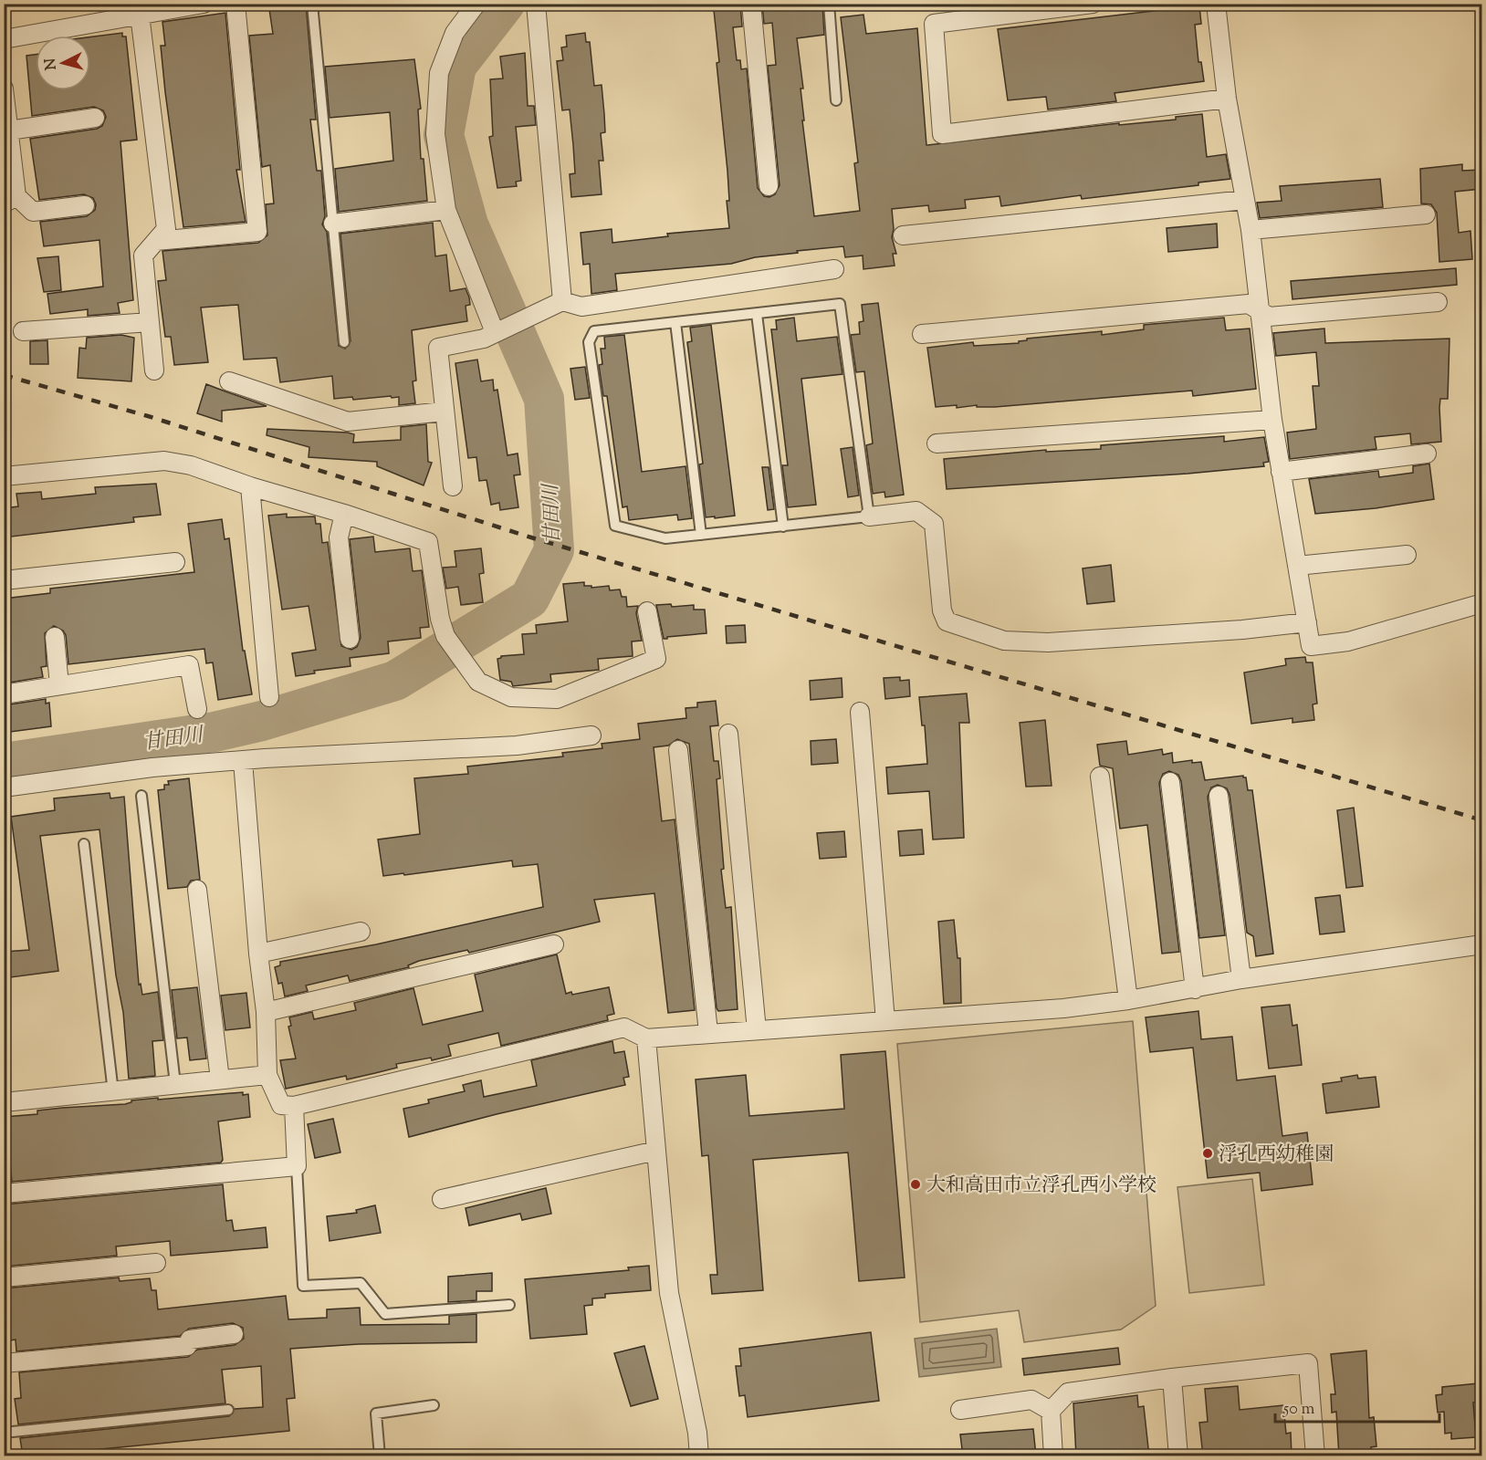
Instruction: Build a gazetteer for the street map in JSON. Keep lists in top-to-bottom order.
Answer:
{
  "water": ["甘田川"],
  "places": ["浮孔西幼稚園", "大和高田市立浮孔西小学校"],
  "scale_bar": "50 m",
  "north": "left"
}
